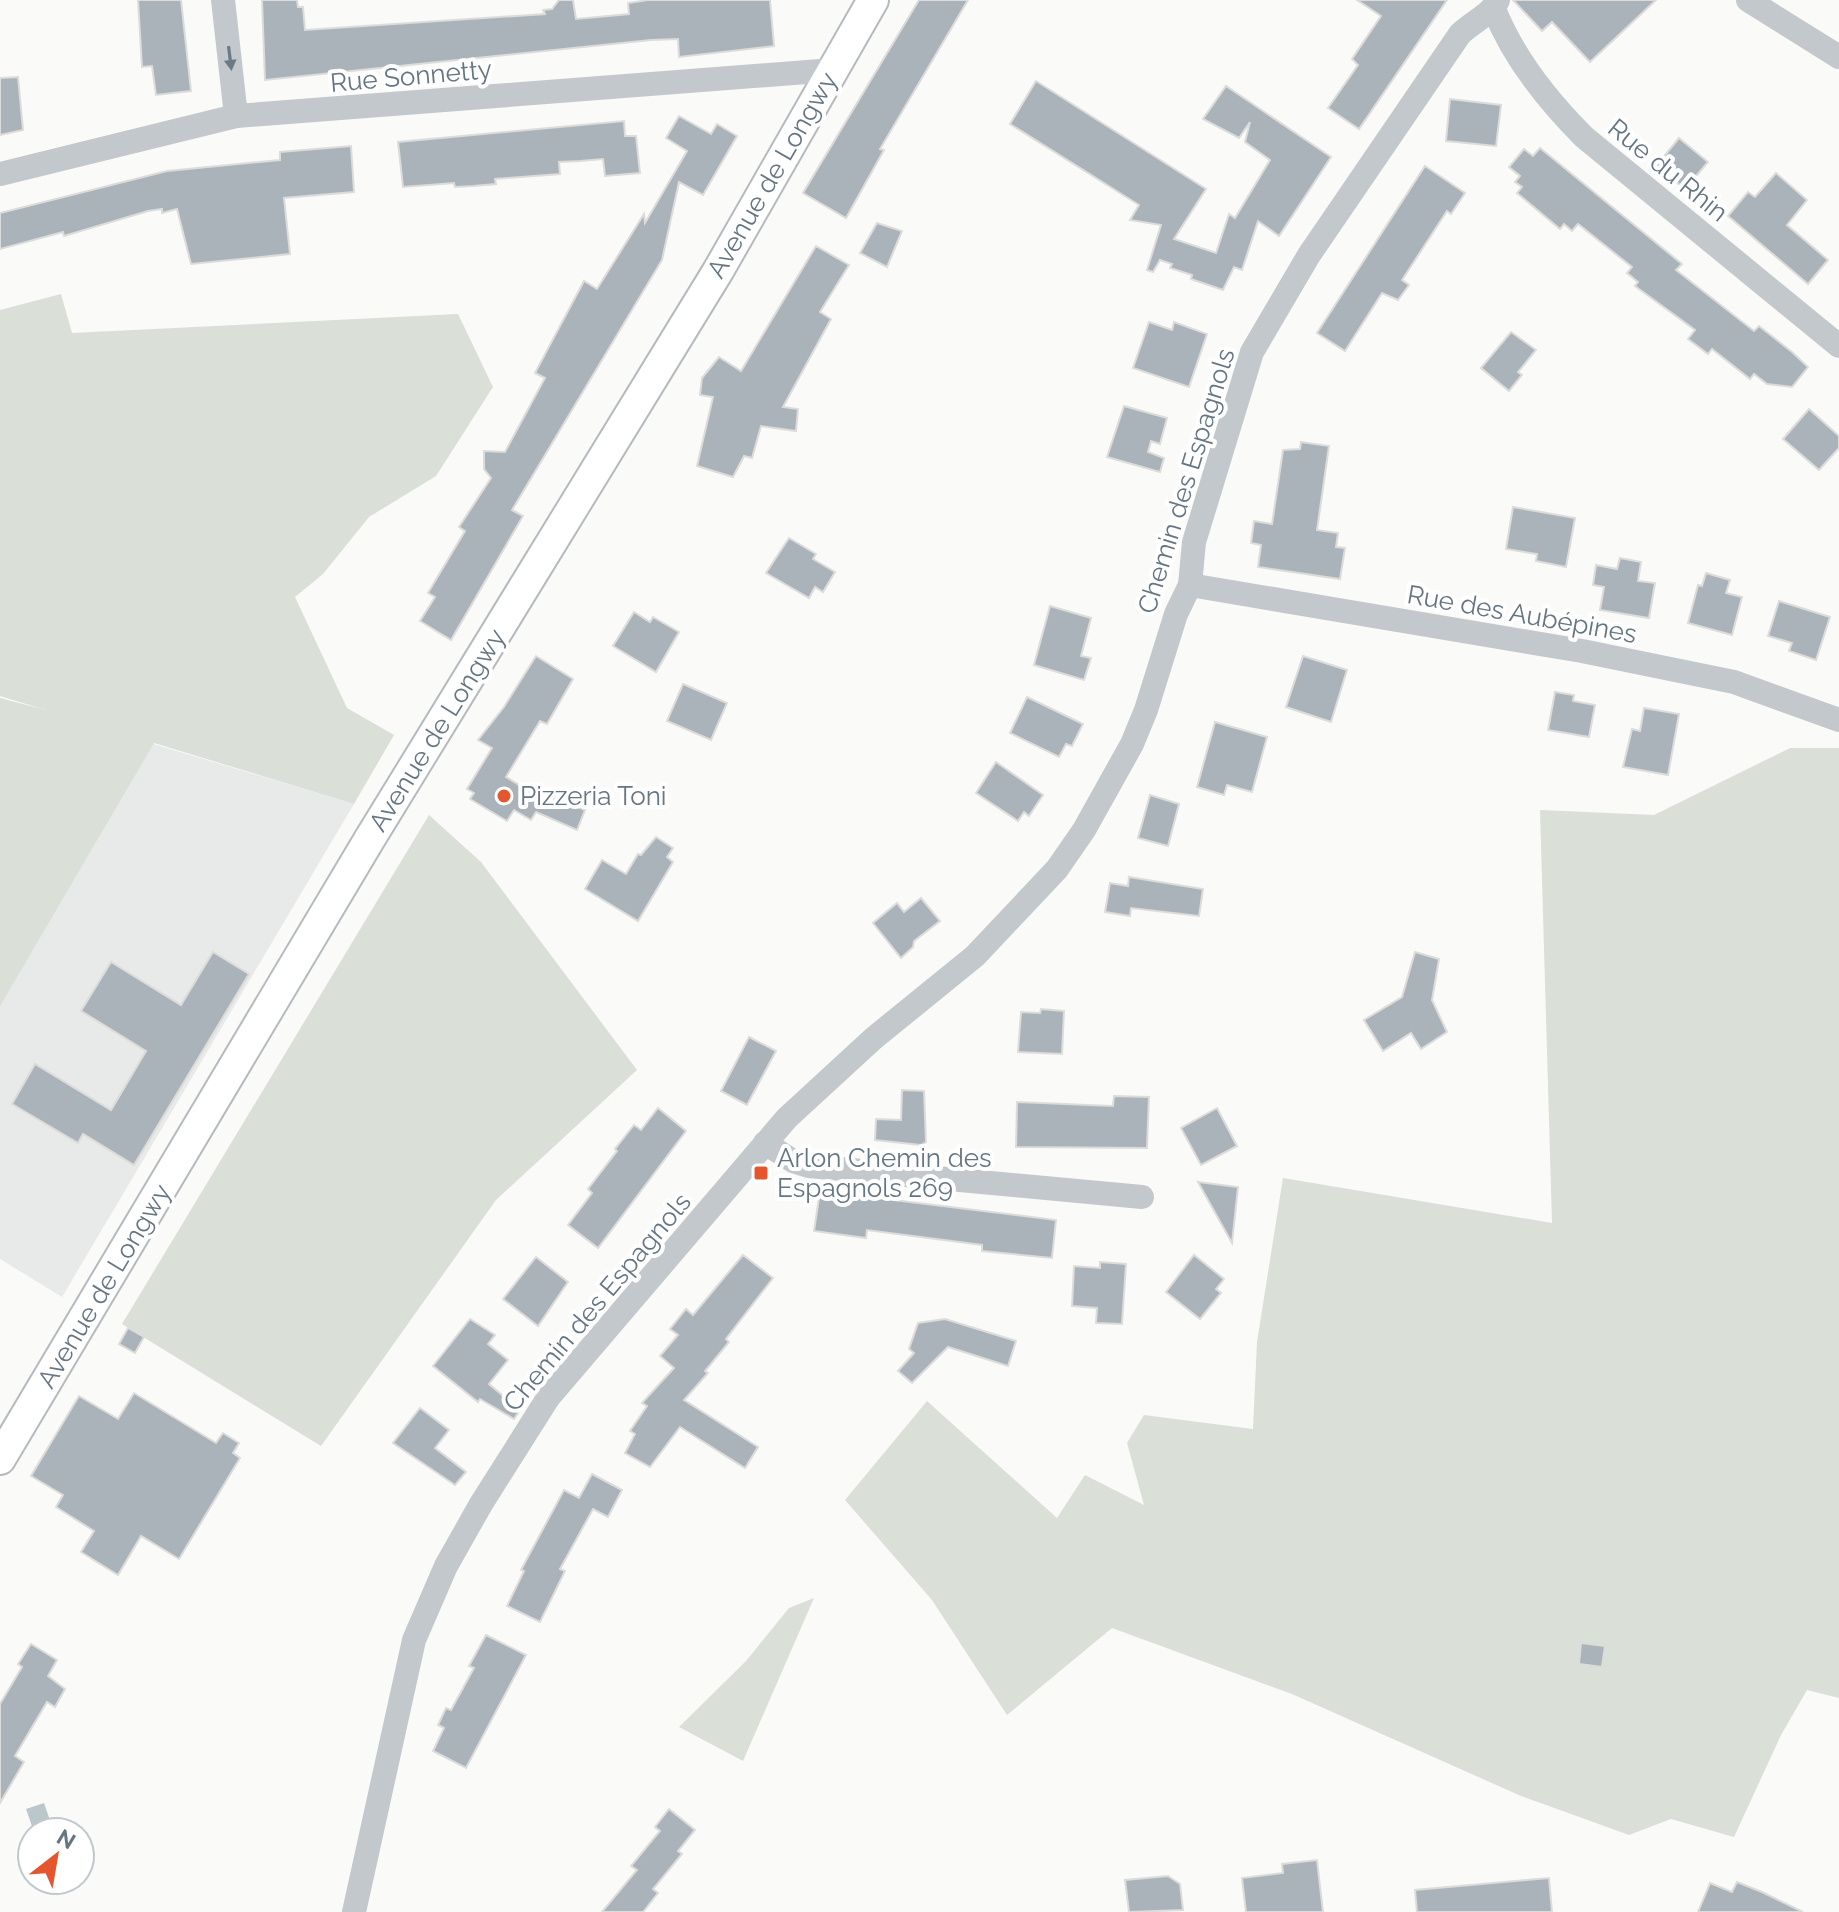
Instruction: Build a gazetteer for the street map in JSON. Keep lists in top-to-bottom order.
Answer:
{
  "streets": {
    "main road": ["Avenue de Longwy"],
    "street": [
      "Rue Sonnetty",
      "Rue du Rhin",
      "Chemin des Espagnols",
      "Rue des Aubépines"
    ]
  },
  "crossings": [
    ["Rue Sonnetty", "Avenue de Longwy"],
    ["Rue du Rhin", "Chemin des Espagnols"],
    ["Chemin des Espagnols", "Rue des Aubépines"]
  ],
  "places": {
    "other": ["Pizzeria Toni"],
    "transit": ["Arlon Chemin des Espagnols 269"]
  },
  "north": "top right"
}
